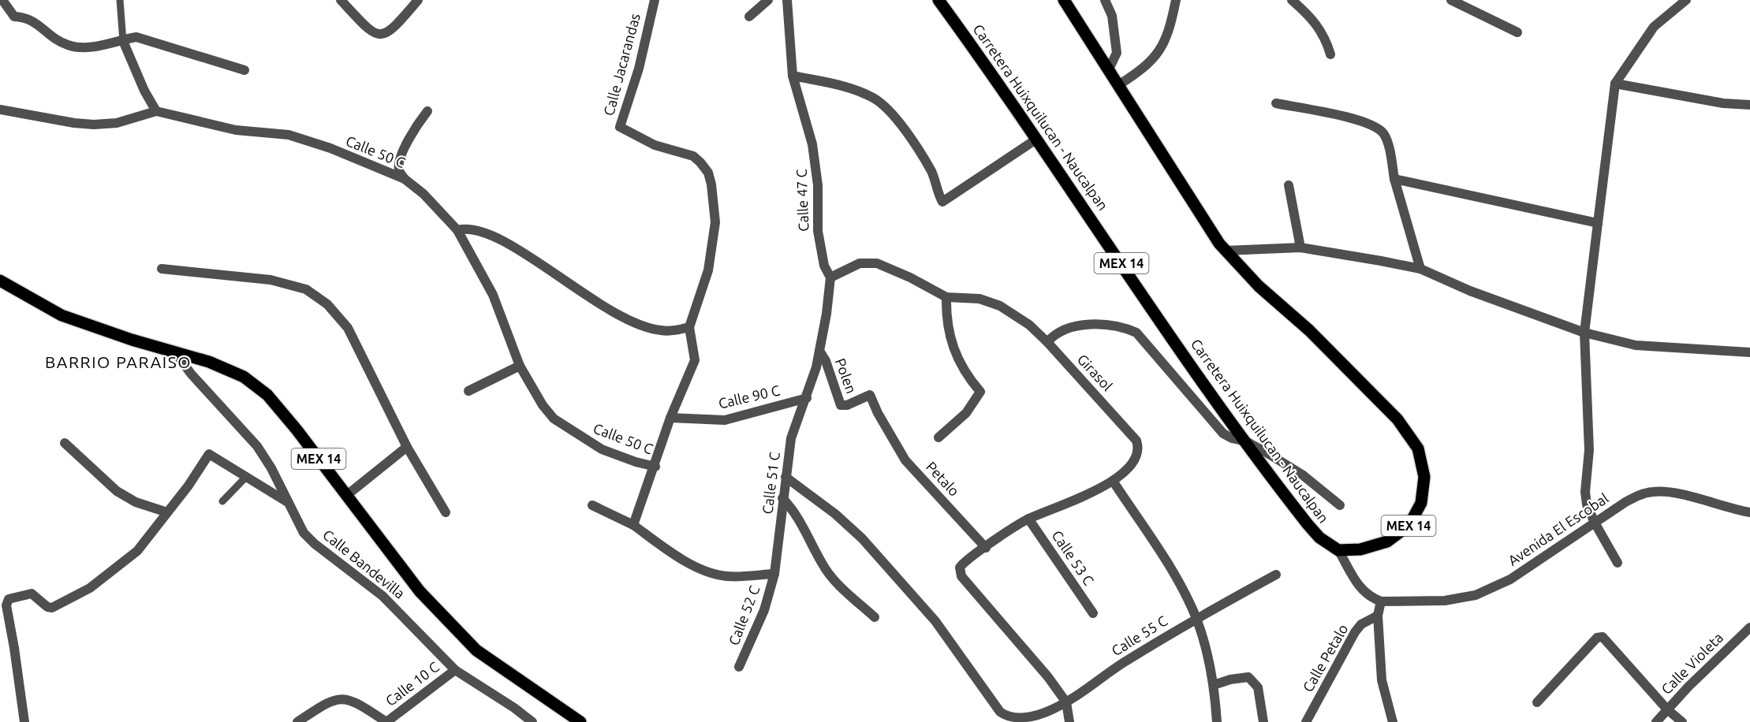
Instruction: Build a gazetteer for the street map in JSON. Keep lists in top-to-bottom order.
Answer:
{
  "streets": {
    "main road": ["Carretera Huixquilucan - Naucalpan", "MEX 14"],
    "street": [
      "Calle Jacarandas",
      "Calle 50 C",
      "Calle 47 C",
      "Girasol",
      "Polen",
      "Calle 90 C",
      "Petalo",
      "Calle 51 C",
      "Avenida El Escobal",
      "Calle 53 C",
      "Calle Bandevilla",
      "Calle 52 C",
      "Calle 55 C",
      "Calle Petalo",
      "Calle Violeta",
      "Calle 10 C"
    ]
  },
  "crossings": [
    ["Carretera Huixquilucan - Naucalpan", "MEX 14"],
    ["MEX 14", "Calle Bandevilla"],
    ["Girasol", "Petalo"],
    ["Girasol", "Calle 53 C"],
    ["Girasol", "Calle 55 C"],
    ["Polen", "Petalo"],
    ["Calle 90 C", "Calle 51 C"],
    ["Calle 51 C", "Calle 52 C"],
    ["Calle Bandevilla", "Calle 10 C"]
  ],
  "districts": ["BARRIO PARAISO"]
}
